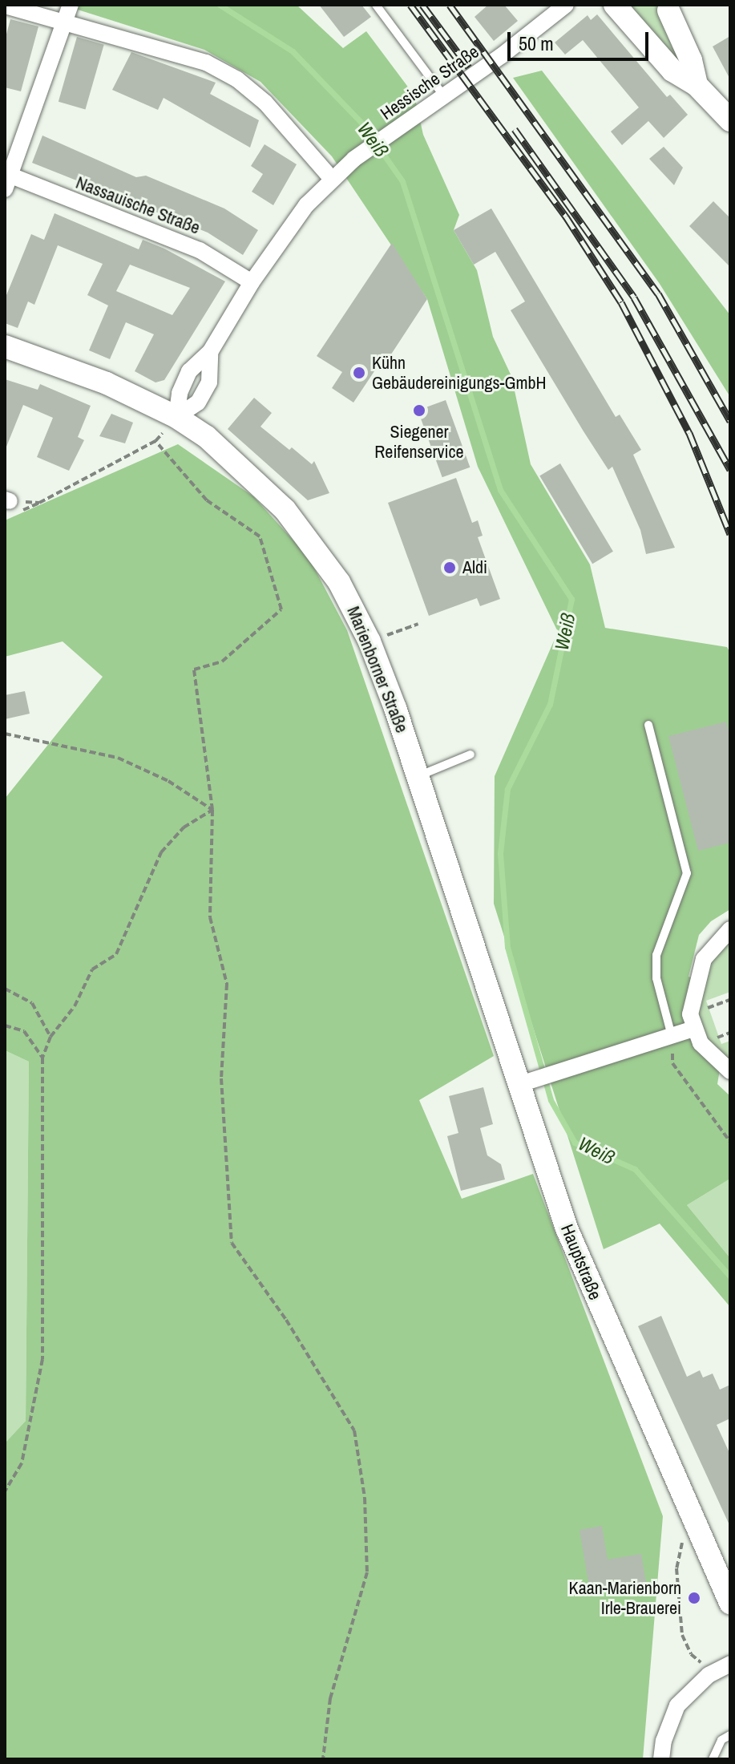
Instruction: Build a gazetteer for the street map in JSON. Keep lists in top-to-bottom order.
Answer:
{
  "streets": {
    "main road": ["Marienborner Straße", "Hauptstraße"],
    "street": ["Hessische Straße", "Nassauische Straße"]
  },
  "crossings": [
    ["Hessische Straße", "Nassauische Straße"],
    ["Hessische Straße", "Marienborner Straße"],
    ["Marienborner Straße", "Hauptstraße"]
  ],
  "water": ["Weiß"],
  "places": [
    "Kühn Gebäudereinigungs-GmbH",
    "Siegener Reifenservice",
    "Aldi",
    "Kaan-Marienborn Irle-Brauerei"
  ],
  "scale_bar": "50 m"
}
